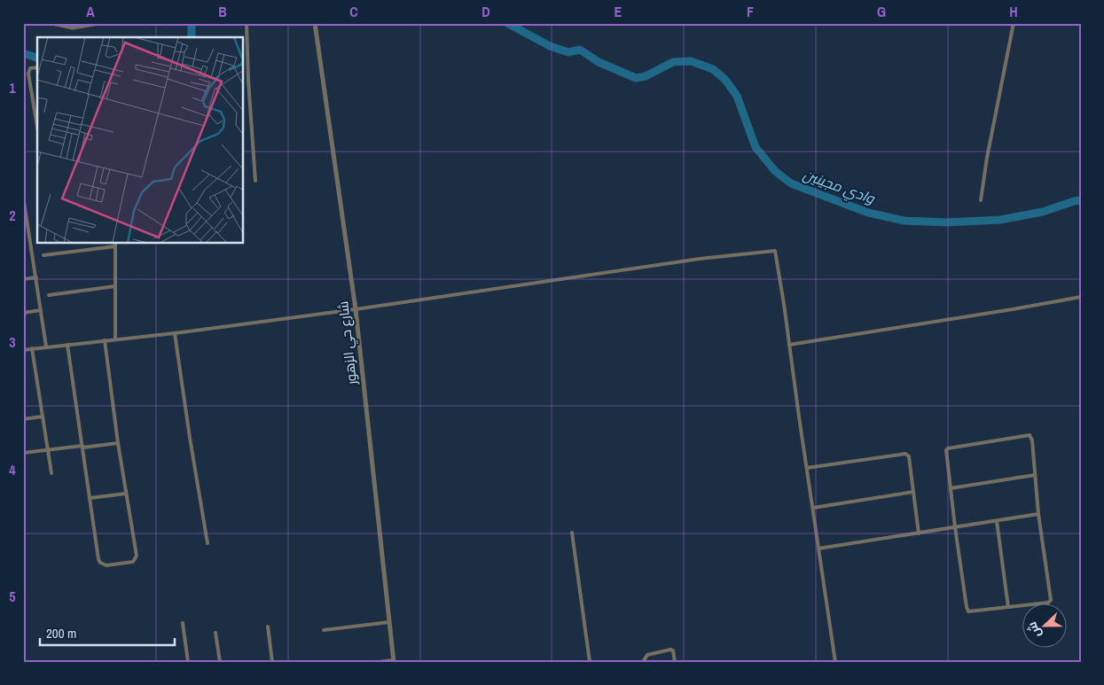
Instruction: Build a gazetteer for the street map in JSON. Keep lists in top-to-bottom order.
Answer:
{
  "streets": {
    "street": ["شارع حي الزهور"]
  },
  "water": ["وادي مجينين"],
  "scale_bar": "200 m",
  "north": "left",
  "grid": {
    "columns": [
      "A",
      "B",
      "C",
      "D",
      "E",
      "F",
      "G",
      "H"
    ],
    "rows": [
      "1",
      "2",
      "3",
      "4",
      "5"
    ]
  }
}
